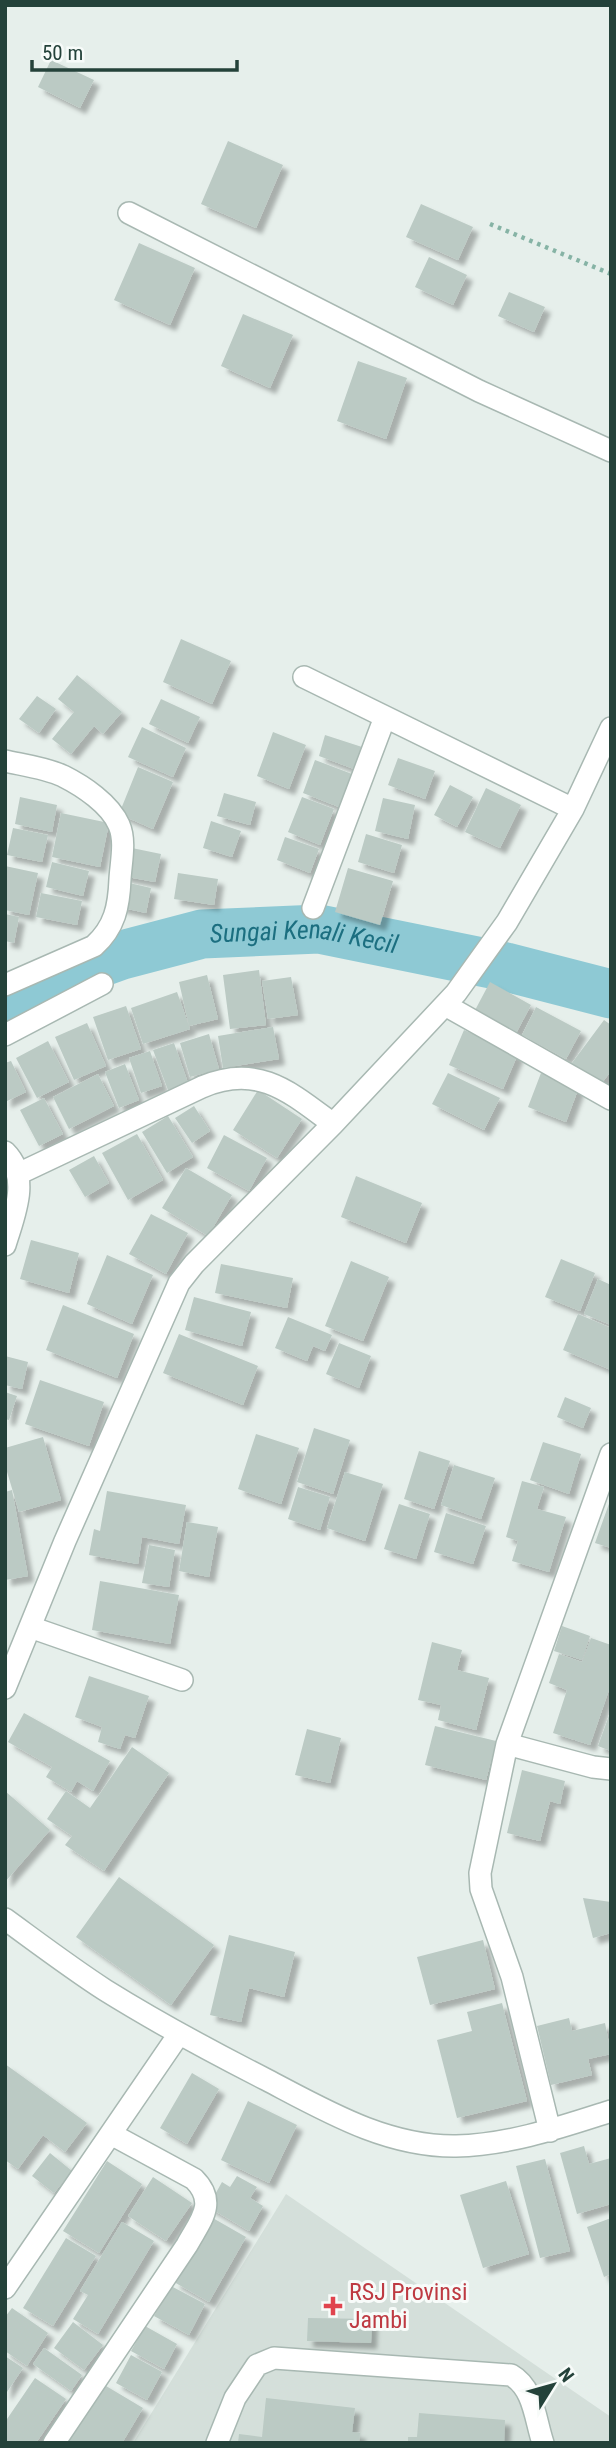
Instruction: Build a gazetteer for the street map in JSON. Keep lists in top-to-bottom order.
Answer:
{
  "water": ["Sungai Kenali Kecil"],
  "places": {
    "health": ["RSJ Provinsi Jambi"]
  },
  "scale_bar": "50 m",
  "north": "top right"
}
